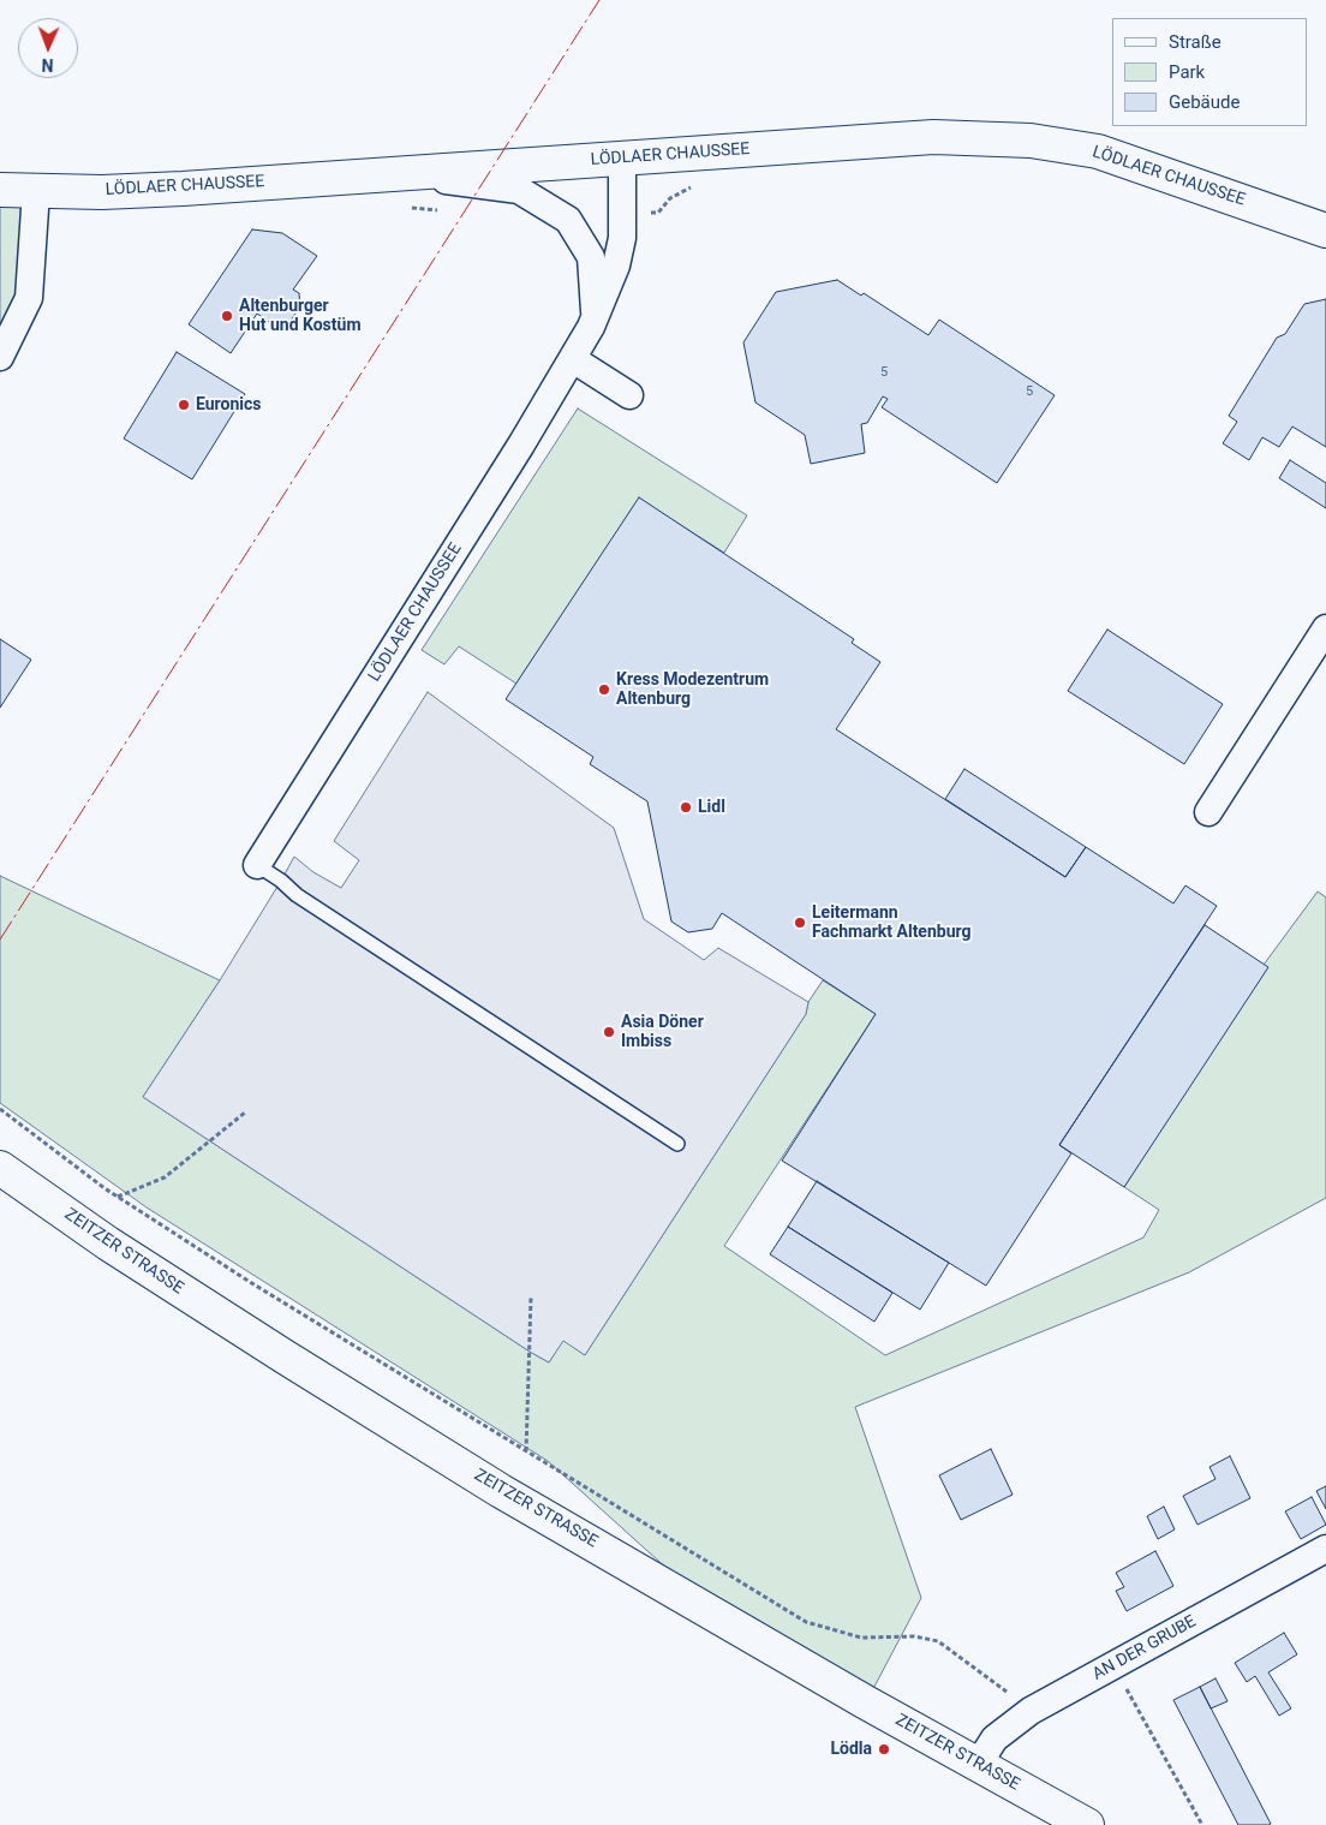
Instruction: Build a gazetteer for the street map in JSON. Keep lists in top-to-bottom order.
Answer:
{
  "streets": {
    "street": ["LÖDLAER CHAUSSEE", "ZEITZER STRASSE", "AN DER GRUBE"]
  },
  "crossings": [
    ["ZEITZER STRASSE", "AN DER GRUBE"]
  ],
  "places": [
    "Altenburger Hut und Kostüm",
    "Euronics",
    "Kress Modezentrum Altenburg",
    "Lidl",
    "Leitermann Fachmarkt Altenburg",
    "Asia Döner Imbiss",
    "Lödla"
  ],
  "house_numbers": ["5", "5"],
  "legend": ["Straße", "Park", "Gebäude"],
  "north": "bottom"
}
